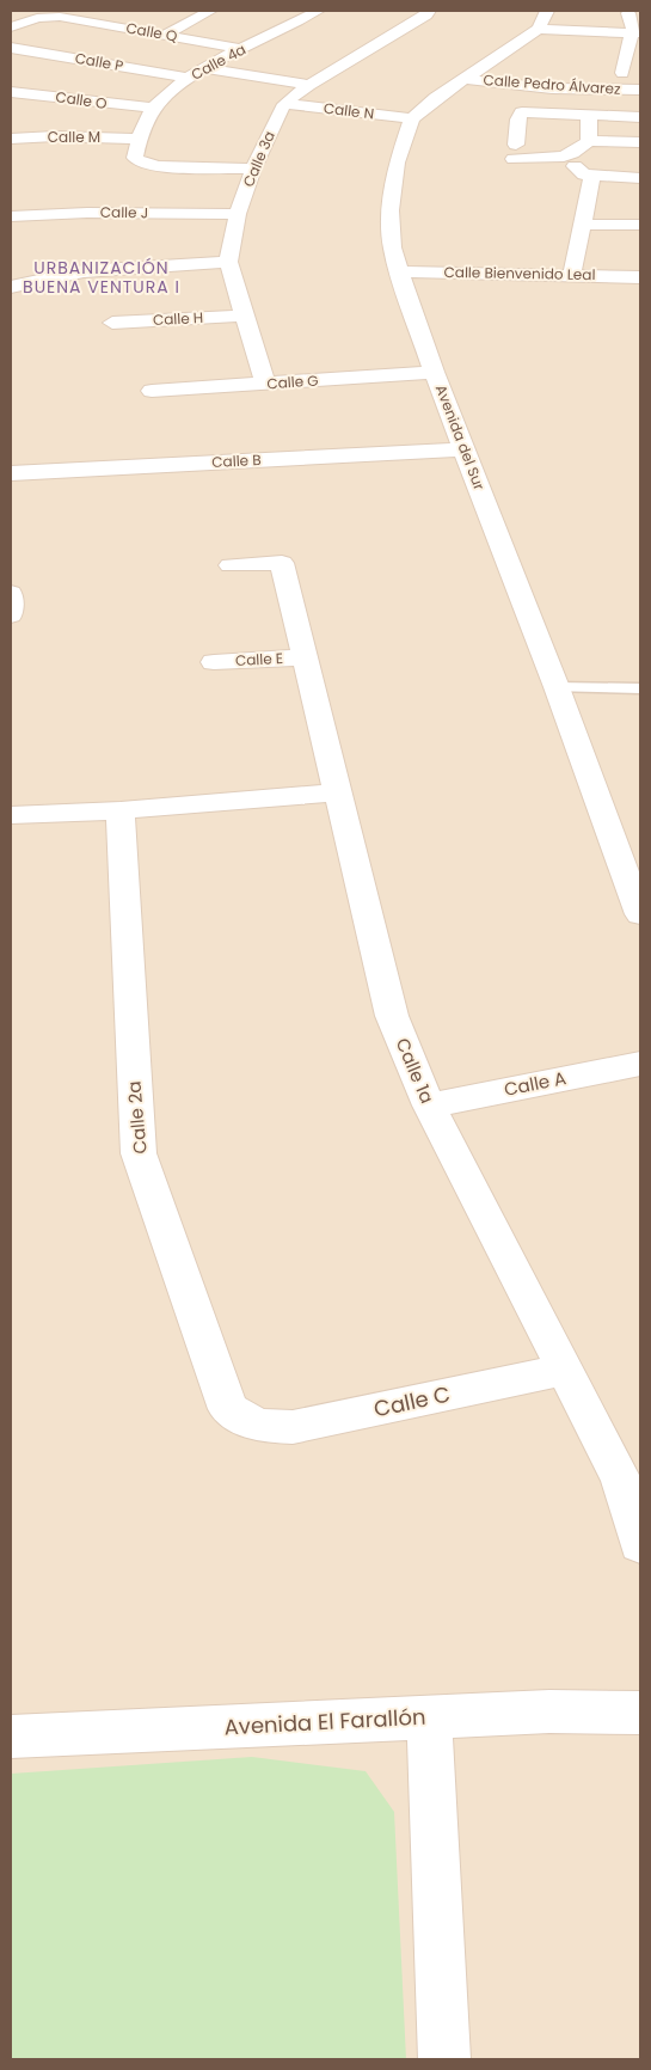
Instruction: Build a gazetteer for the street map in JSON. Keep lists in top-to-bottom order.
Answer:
{
  "streets": {
    "street": [
      "Calle Q",
      "Calle P",
      "Calle 4a",
      "Calle Pedro Álvarez",
      "Calle O",
      "Calle N",
      "Calle M",
      "Calle 3a",
      "Calle J",
      "Calle Bienvenido Leal",
      "Calle H",
      "Calle G",
      "Avenida del Sur",
      "Calle B",
      "Calle E",
      "Calle 1a",
      "Calle A",
      "Calle 2a",
      "Calle C",
      "Avenida El Farallón"
    ]
  },
  "crossings": [
    ["Calle Q", "Calle 4a"],
    ["Calle P", "Calle 4a"],
    ["Calle 4a", "Calle O"],
    ["Calle 4a", "Calle M"],
    ["Calle N", "Calle 3a"],
    ["Calle N", "Avenida del Sur"],
    ["Calle 3a", "Calle J"],
    ["Calle 3a", "Calle H"],
    ["Calle 3a", "Calle G"],
    ["Calle Bienvenido Leal", "Avenida del Sur"],
    ["Calle G", "Avenida del Sur"],
    ["Avenida del Sur", "Calle B"],
    ["Calle E", "Calle 1a"],
    ["Calle 1a", "Calle A"],
    ["Calle 1a", "Calle C"],
    ["Calle 2a", "Calle C"]
  ],
  "districts": ["URBANIZACIÓN BUENA VENTURA I"]
}
